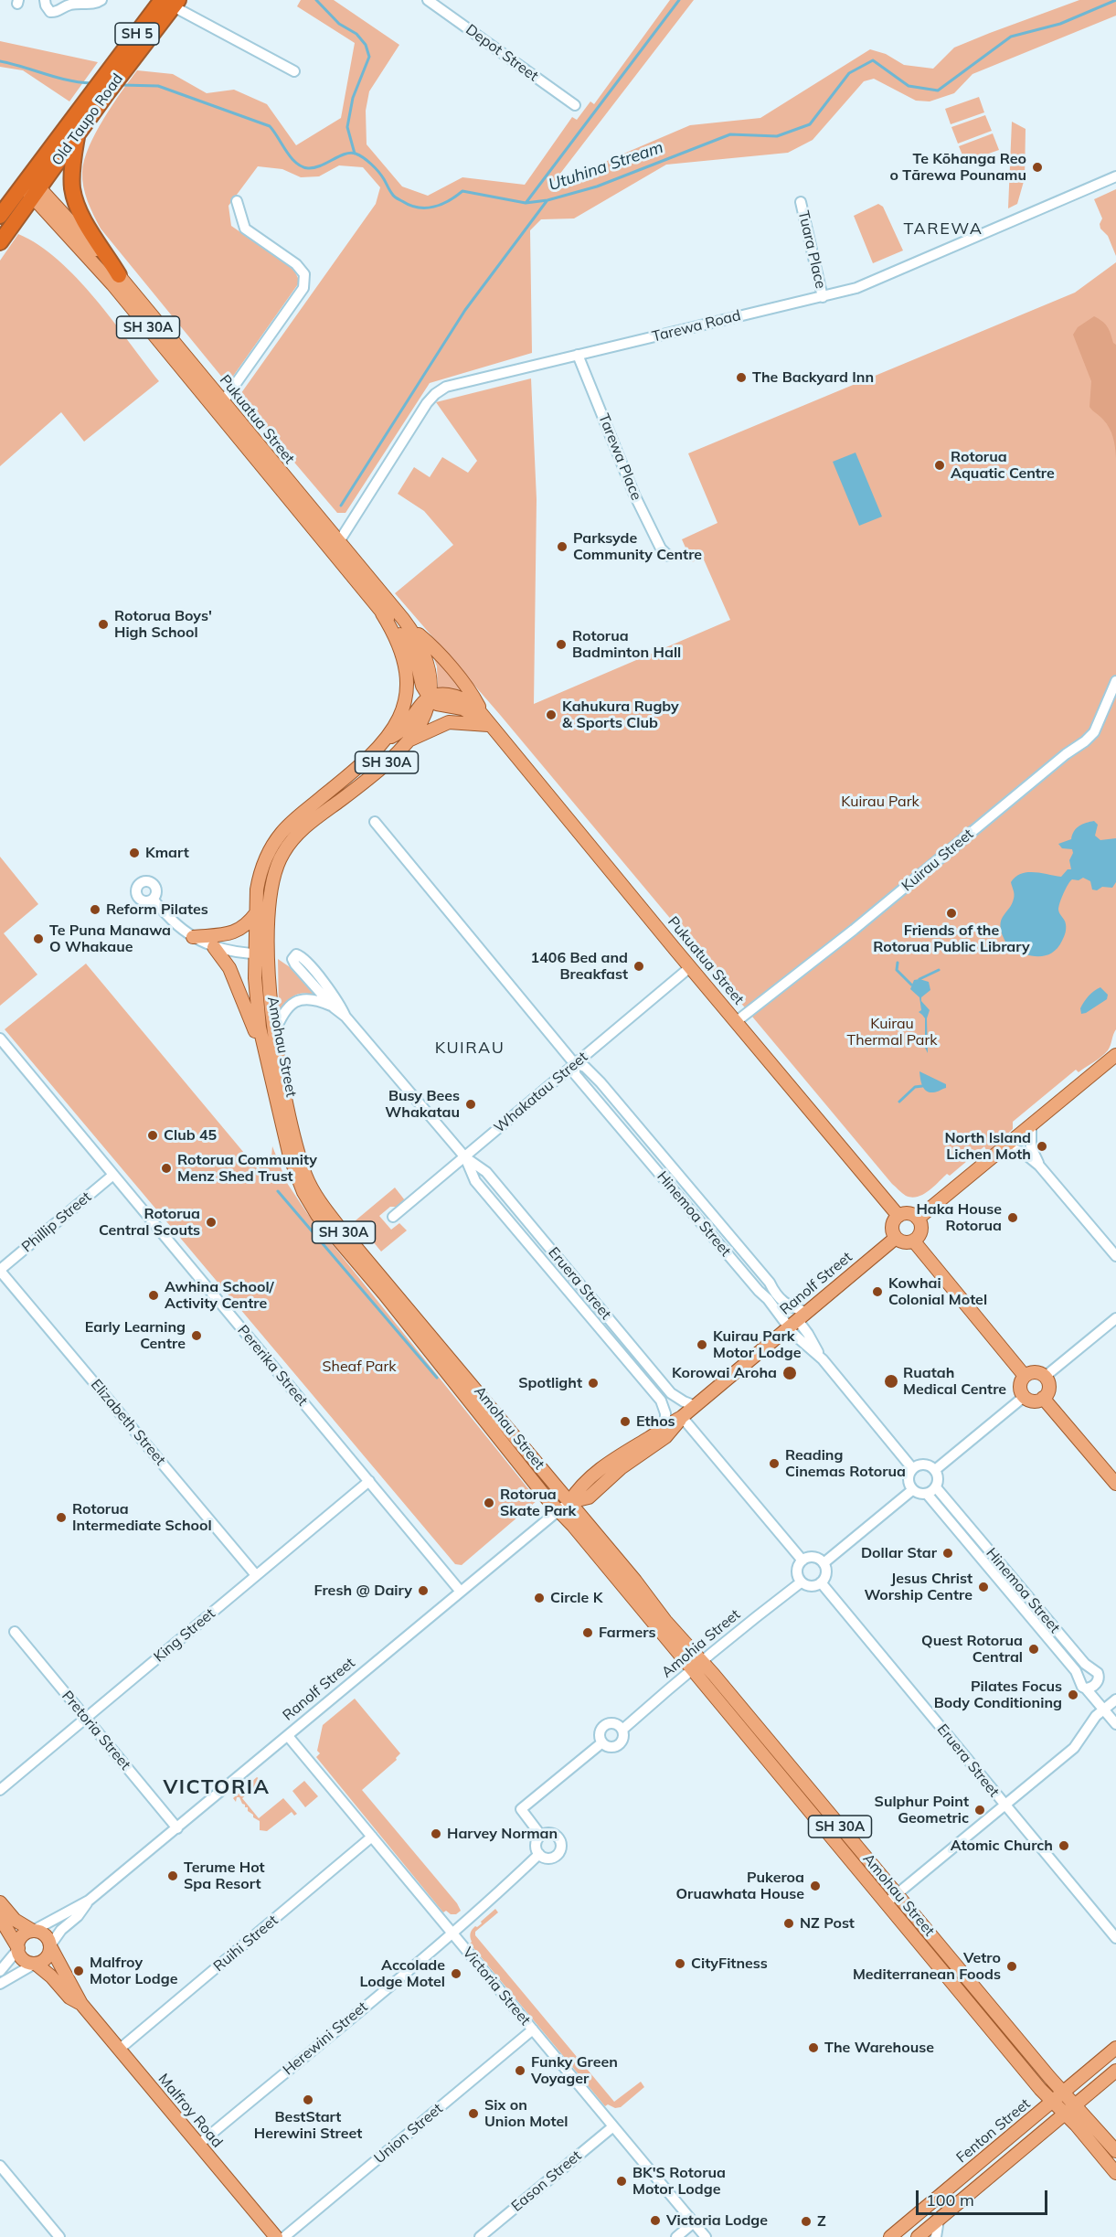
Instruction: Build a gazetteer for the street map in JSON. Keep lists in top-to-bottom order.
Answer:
{
  "streets": {
    "highway": ["SH 5", "Old Taupo Road"],
    "main road": [
      "SH 30A",
      "Pukuatua Street",
      "Amohau Street",
      "Ranolf Street",
      "Malfroy Road",
      "Fenton Street"
    ],
    "street": [
      "Depot Street",
      "Tuara Place",
      "Tarewa Road",
      "Tarewa Place",
      "Kuirau Street",
      "Whakatau Street",
      "Hinemoa Street",
      "Phillip Street",
      "Eruera Street",
      "Pererika Street",
      "Elizabeth Street",
      "King Street",
      "Amohia Street",
      "Pretoria Street",
      "Ruihi Street",
      "Victoria Street",
      "Herewini Street",
      "Union Street",
      "Eason Street"
    ]
  },
  "crossings": [
    ["Old Taupo Road", "Pukuatua Street"],
    ["Tuara Place", "Tarewa Road"],
    ["Tarewa Road", "Pukuatua Street"],
    ["Tarewa Road", "Tarewa Place"],
    ["Pukuatua Street", "Kuirau Street"],
    ["Pukuatua Street", "Amohau Street"],
    ["Pukuatua Street", "Whakatau Street"],
    ["Pukuatua Street", "Ranolf Street"],
    ["Amohau Street", "Eruera Street"],
    ["Amohau Street", "Ranolf Street"],
    ["Amohau Street", "Amohia Street"],
    ["Amohau Street", "Fenton Street"],
    ["Whakatau Street", "Hinemoa Street"],
    ["Whakatau Street", "Eruera Street"],
    ["Hinemoa Street", "Ranolf Street"],
    ["Phillip Street", "Pererika Street"],
    ["Phillip Street", "Elizabeth Street"],
    ["Eruera Street", "Ranolf Street"],
    ["Eruera Street", "Amohia Street"],
    ["Ranolf Street", "Pererika Street"],
    ["Ranolf Street", "Pretoria Street"],
    ["Ranolf Street", "Victoria Street"],
    ["Ranolf Street", "Malfroy Road"],
    ["Pererika Street", "King Street"],
    ["Elizabeth Street", "King Street"],
    ["King Street", "Pretoria Street"],
    ["Amohia Street", "Victoria Street"],
    ["Amohia Street", "Herewini Street"],
    ["Ruihi Street", "Victoria Street"],
    ["Ruihi Street", "Malfroy Road"],
    ["Victoria Street", "Herewini Street"],
    ["Victoria Street", "Union Street"],
    ["Victoria Street", "Eason Street"],
    ["Herewini Street", "Malfroy Road"]
  ],
  "districts": ["TAREWA", "KUIRAU", "VICTORIA"],
  "water": ["Utuhina Stream"],
  "parks": ["Kuirau Park", "Kuirau Thermal Park", "Sheaf Park"],
  "places": [
    "Te Kōhanga Reo o Tārewa Pounamu",
    "The Backyard Inn",
    "Rotorua Aquatic Centre",
    "Parksyde Community Centre",
    "Rotorua Boys' High School",
    "Rotorua Badminton Hall",
    "Kahukura Rugby & Sports Club",
    "Kmart",
    "Reform Pilates",
    "Friends of the Rotorua Public Library",
    "Te Puna Manawa O Whakaue",
    "1406 Bed and Breakfast",
    "Busy Bees Whakatau",
    "Club 45",
    "North Island Lichen Moth",
    "Rotorua Community Menz Shed Trust",
    "Haka House Rotorua",
    "Rotorua Central Scouts",
    "Kowhai Colonial Motel",
    "Awhina School/ Activity Centre",
    "Early Learning Centre",
    "Kuirau Park Motor Lodge",
    "Korowai Aroha",
    "Ruatah Medical Centre",
    "Spotlight",
    "Ethos",
    "Reading Cinemas Rotorua",
    "Rotorua Skate Park",
    "Rotorua Intermediate School",
    "Dollar Star",
    "Jesus Christ Worship Centre",
    "Fresh @ Dairy",
    "Circle K",
    "Farmers",
    "Quest Rotorua Central",
    "Pilates Focus Body Conditioning",
    "Sulphur Point Geometric",
    "Harvey Norman",
    "Atomic Church",
    "Terume Hot Spa Resort",
    "Pukeroa Oruawhata House",
    "NZ Post",
    "CityFitness",
    "Vetro Mediterranean Foods",
    "Malfroy Motor Lodge",
    "Accolade Lodge Motel",
    "The Warehouse",
    "Funky Green Voyager",
    "BestStart Herewini Street",
    "Six on Union Motel",
    "BK'S Rotorua Motor Lodge",
    "Victoria Lodge",
    "Z"
  ],
  "scale_bar": "100 m"
}
